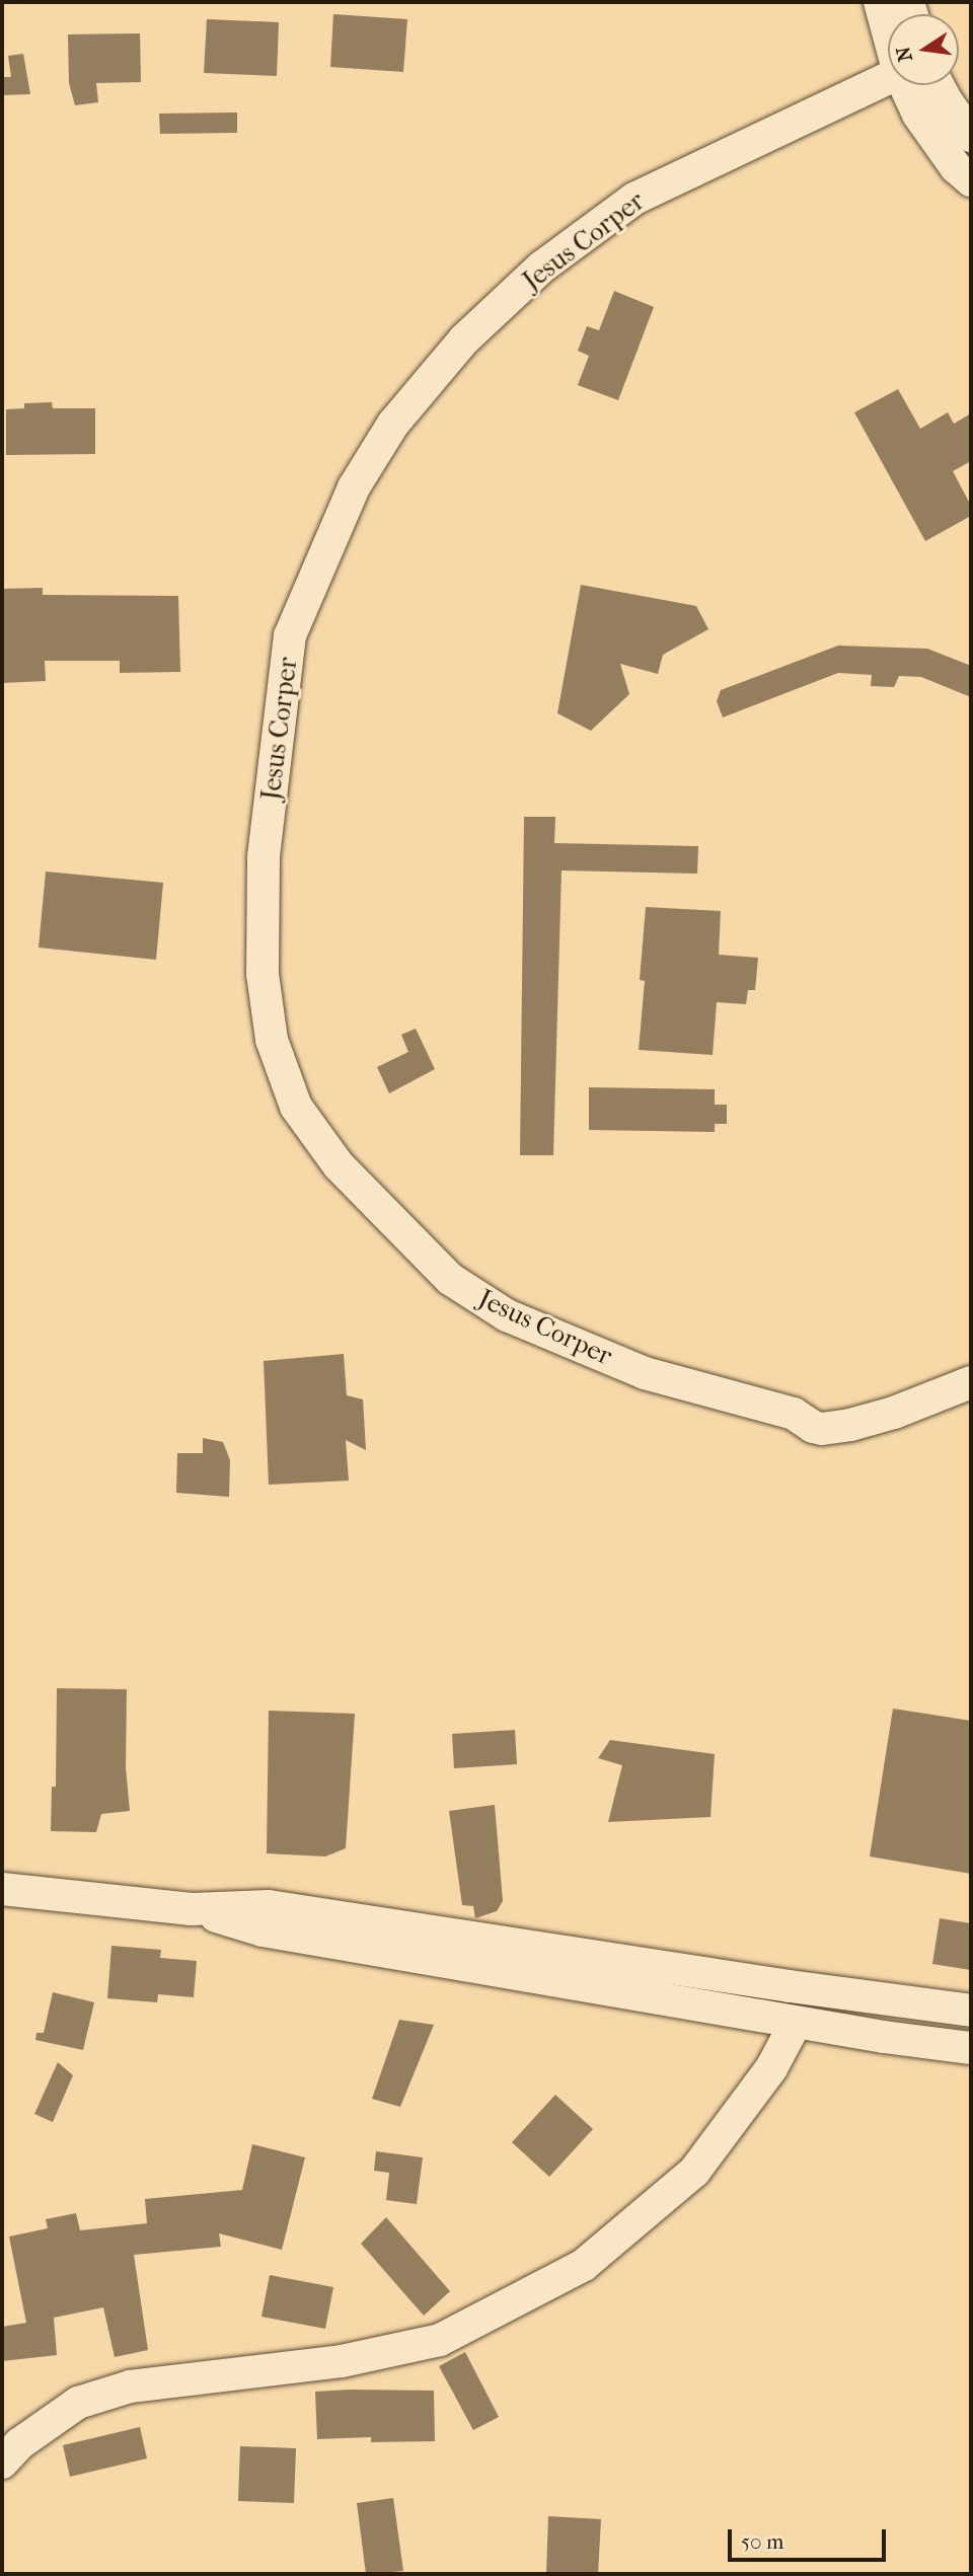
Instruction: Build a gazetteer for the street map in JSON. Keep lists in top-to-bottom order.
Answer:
{
  "streets": {
    "street": ["Jesus Corper"]
  },
  "scale_bar": "50 m",
  "north": "left"
}
